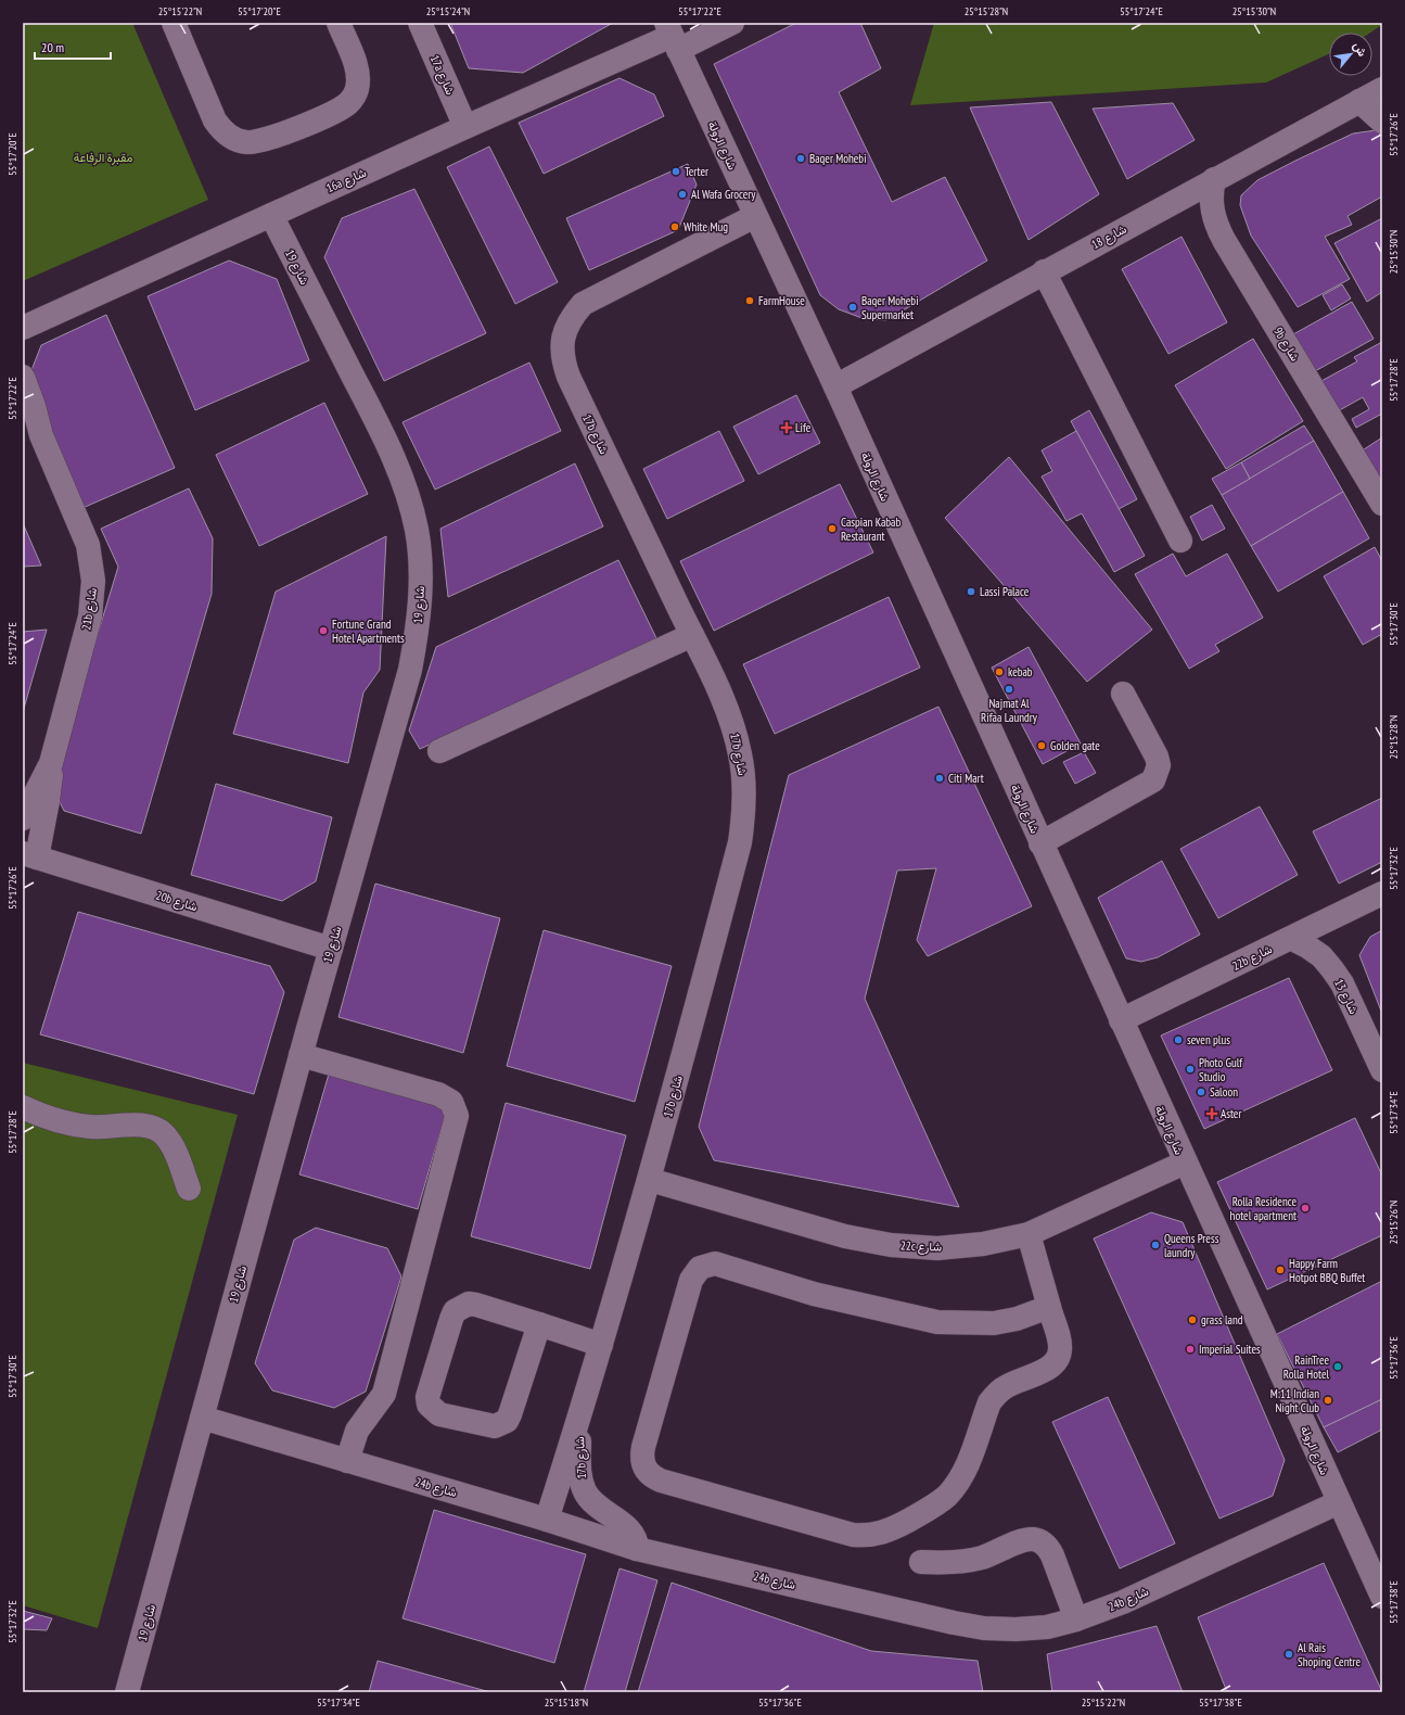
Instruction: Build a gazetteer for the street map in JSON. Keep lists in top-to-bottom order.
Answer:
{
  "streets": {
    "street": [
      "17a شارع",
      "شارع الرولة",
      "16a شارع",
      "شارع 18",
      "شارع 19",
      "9b شارع",
      "17b شارع",
      "21b شارع",
      "20b شارع",
      "22b شارع",
      "شارع 13",
      "22c شارع",
      "24b شارع"
    ]
  },
  "crossings": [
    ["17a شارع", "16a شارع"],
    ["شارع الرولة", "16a شارع"],
    ["شارع الرولة", "شارع 18"],
    ["شارع الرولة", "17b شارع"],
    ["شارع الرولة", "22b شارع"],
    ["شارع الرولة", "22c شارع"],
    ["شارع الرولة", "24b شارع"],
    ["16a شارع", "شارع 19"],
    ["شارع 18", "9b شارع"],
    ["شارع 19", "20b شارع"],
    ["شارع 19", "24b شارع"],
    ["17b شارع", "22c شارع"],
    ["17b شارع", "24b شارع"],
    ["21b شارع", "20b شارع"],
    ["22b شارع", "شارع 13"]
  ],
  "parks": ["مقبرة الرفاعة"],
  "places": {
    "other": [
      "Baqer Mohebi",
      "Terter",
      "Al Wafa Grocery",
      "White Mug",
      "FarmHouse",
      "Baqer Mohebi Supermarket",
      "Caspian Kabab Restaurant",
      "Lassi Palace",
      "Fortune Grand Hotel Apartments",
      "kebab",
      "Najmat Al Rifaa Laundry",
      "Golden gate",
      "Citi Mart",
      "seven plus",
      "Photo Gulf Studio",
      "Saloon",
      "Rolla Residence hotel apartment",
      "Queens Press laundry",
      "Happy Farm Hotpot BBQ Buffet",
      "grass land",
      "Imperial Suites",
      "RainTree Rolla Hotel",
      "M:11 Indian Night Club",
      "Al Rais Shoping Centre"
    ],
    "health": ["Life", "Aster"]
  },
  "scale_bar": "20 m",
  "north": "top right",
  "coordinates": [
    "25°15'22\"N",
    "55°17'20\"E",
    "25°15'24\"N",
    "55°17'22\"E",
    "25°15'28\"N",
    "55°17'24\"E",
    "25°15'30\"N",
    "55°17'26\"E",
    "55°17'28\"E",
    "55°17'30\"E",
    "55°17'32\"E",
    "55°17'34\"E",
    "25°15'26\"N",
    "55°17'36\"E",
    "55°17'38\"E",
    "25°15'18\"N"
  ]
}
